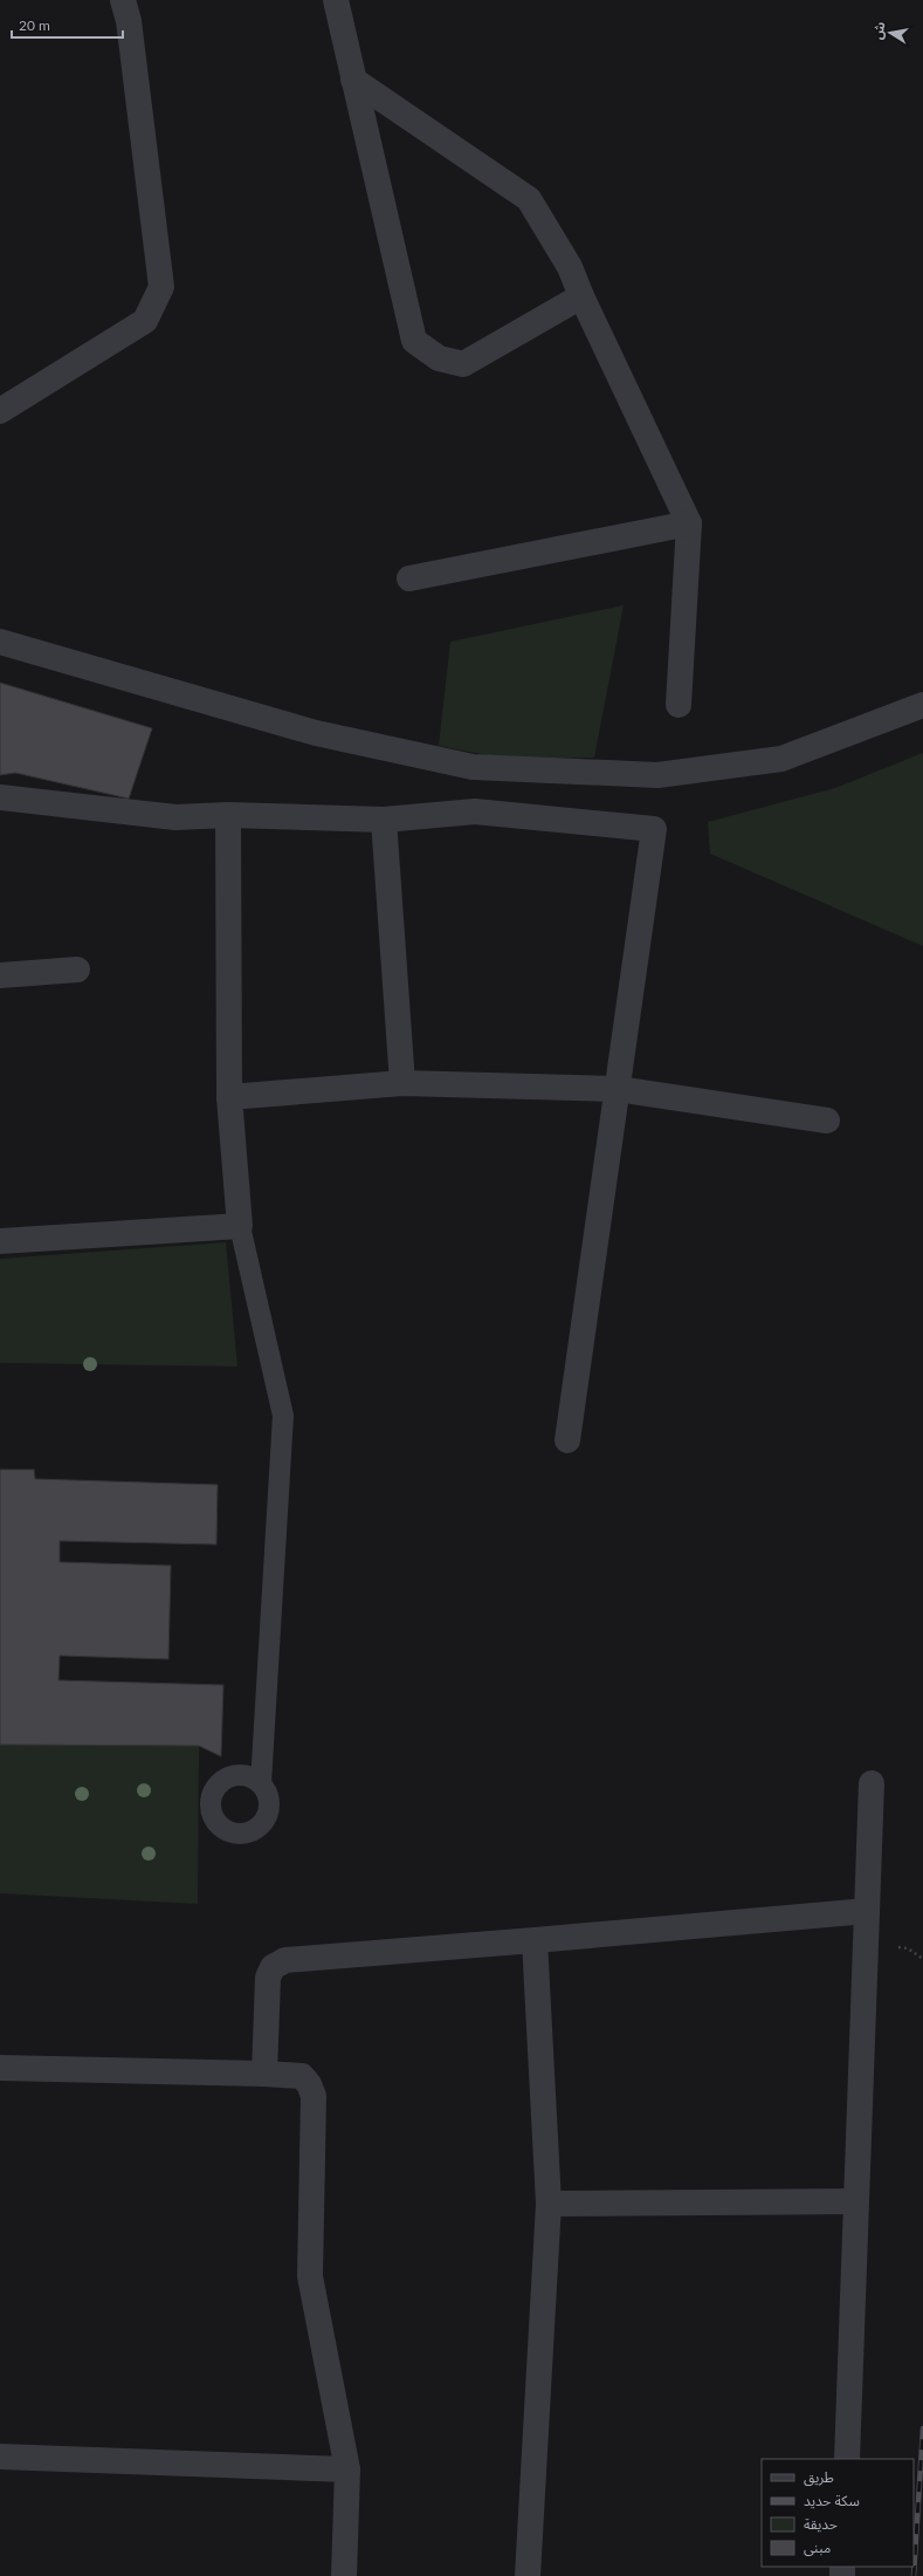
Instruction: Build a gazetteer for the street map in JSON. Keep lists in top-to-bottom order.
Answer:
{
  "legend": [
    "طريق",
    "سكة حديد",
    "حديقة",
    "مبنى"
  ],
  "scale_bar": "20 m",
  "north": "left"
}
